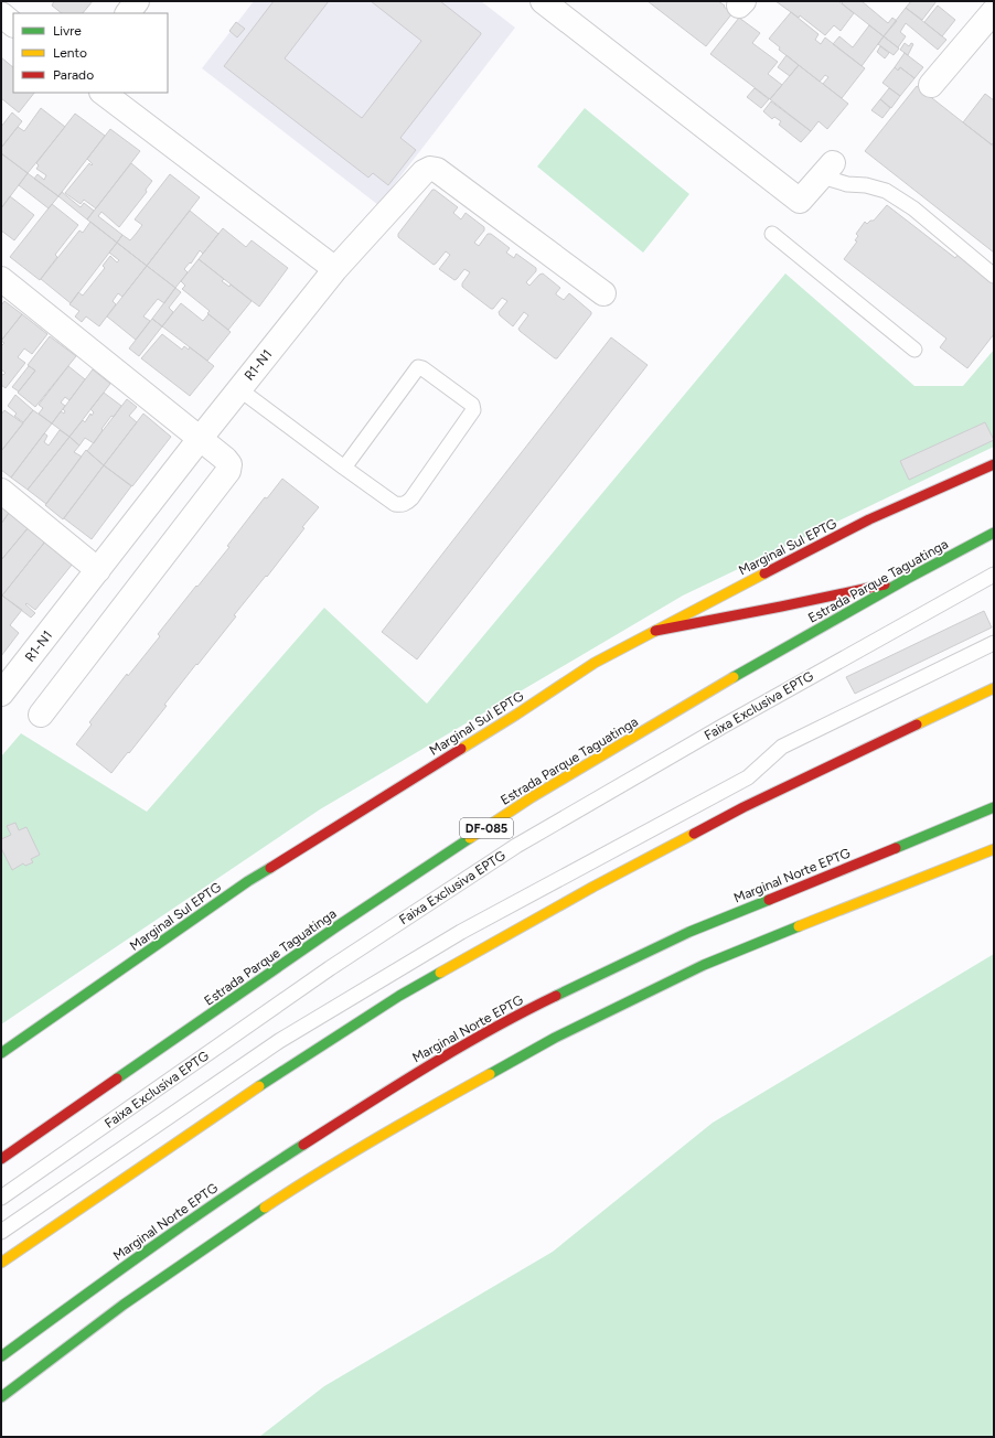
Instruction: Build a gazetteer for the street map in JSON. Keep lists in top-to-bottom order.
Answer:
{
  "streets": {
    "main road": [
      "Marginal Sul EPTG",
      "Estrada Parque Taguatinga",
      "DF-085",
      "Marginal Norte EPTG"
    ],
    "street": ["R1-N1"],
    "lane": ["Faixa Exclusiva EPTG"]
  },
  "legend": ["Livre", "Lento", "Parado"]
}
